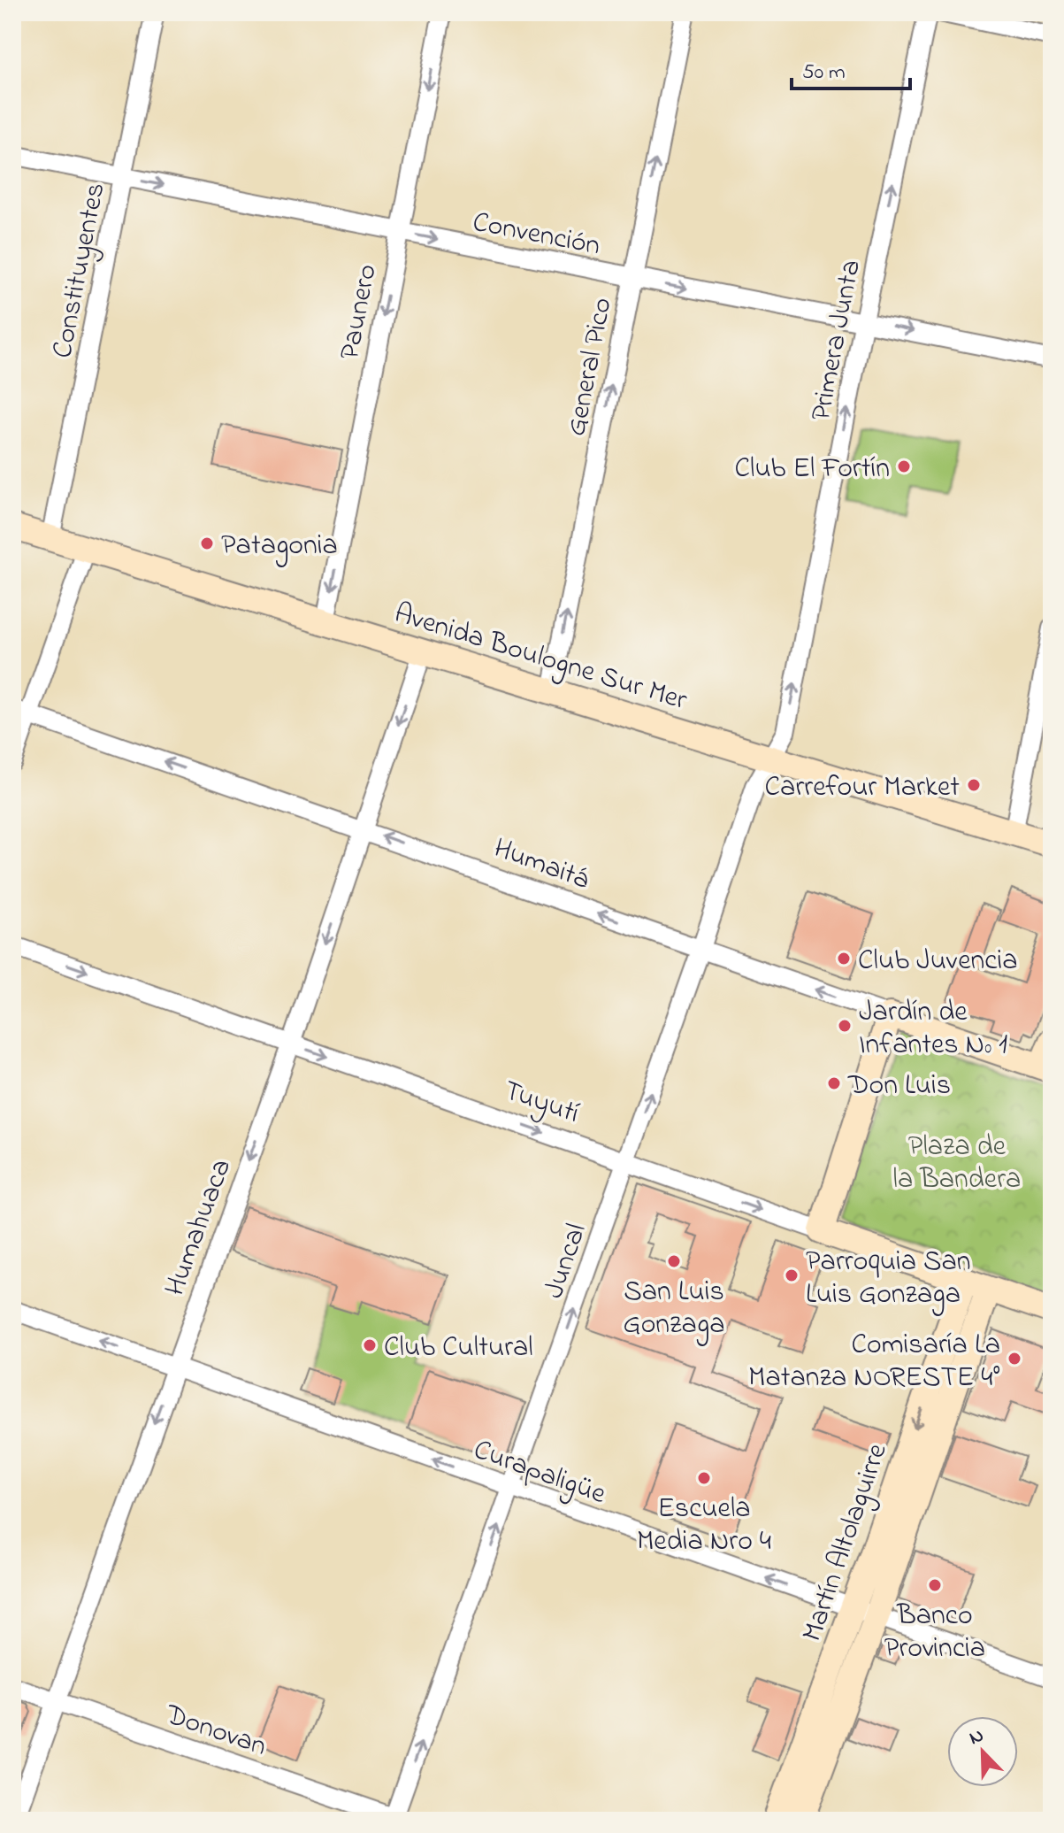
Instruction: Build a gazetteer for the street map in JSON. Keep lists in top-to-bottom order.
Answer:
{
  "streets": {
    "street": [
      "Convención",
      "Constituyentes",
      "Paunero",
      "Primera Junta",
      "General Pico",
      "Avenida Boulogne Sur Mer",
      "Humaitá",
      "Tuyutí",
      "Humahuaca",
      "Juncal",
      "Curapaligüe",
      "Martín Altolaguirre",
      "Donovan"
    ]
  },
  "crossings": [
    ["Convención", "Constituyentes"],
    ["Convención", "Paunero"],
    ["Convención", "Primera Junta"],
    ["Convención", "General Pico"],
    ["Constituyentes", "Avenida Boulogne Sur Mer"],
    ["Paunero", "Avenida Boulogne Sur Mer"],
    ["Primera Junta", "Avenida Boulogne Sur Mer"],
    ["Primera Junta", "Juncal"],
    ["General Pico", "Avenida Boulogne Sur Mer"],
    ["Avenida Boulogne Sur Mer", "Humahuaca"],
    ["Avenida Boulogne Sur Mer", "Juncal"],
    ["Humaitá", "Humahuaca"],
    ["Humaitá", "Juncal"],
    ["Tuyutí", "Humahuaca"],
    ["Tuyutí", "Juncal"],
    ["Tuyutí", "Martín Altolaguirre"],
    ["Humahuaca", "Curapaligüe"],
    ["Humahuaca", "Donovan"],
    ["Juncal", "Curapaligüe"],
    ["Juncal", "Donovan"],
    ["Curapaligüe", "Martín Altolaguirre"]
  ],
  "one_way": [
    "Convención",
    "Paunero",
    "Primera Junta",
    "General Pico",
    "Humaitá",
    "Tuyutí",
    "Humahuaca",
    "Juncal",
    "Curapaligüe"
  ],
  "parks": ["Plaza de la Bandera"],
  "places": [
    "Club El Fortín",
    "Patagonia",
    "Carrefour Market",
    "Club Juvencia",
    "Jardín de Infantes Nº 1",
    "Don Luis",
    "San Luis Gonzaga",
    "Parroquia San Luis Gonzaga",
    "Club Cultural",
    "Comisaría La Matanza NORESTE 4°",
    "Escuela Media Nro 4",
    "Banco Provincia"
  ],
  "scale_bar": "50 m",
  "north": "top left"
}
